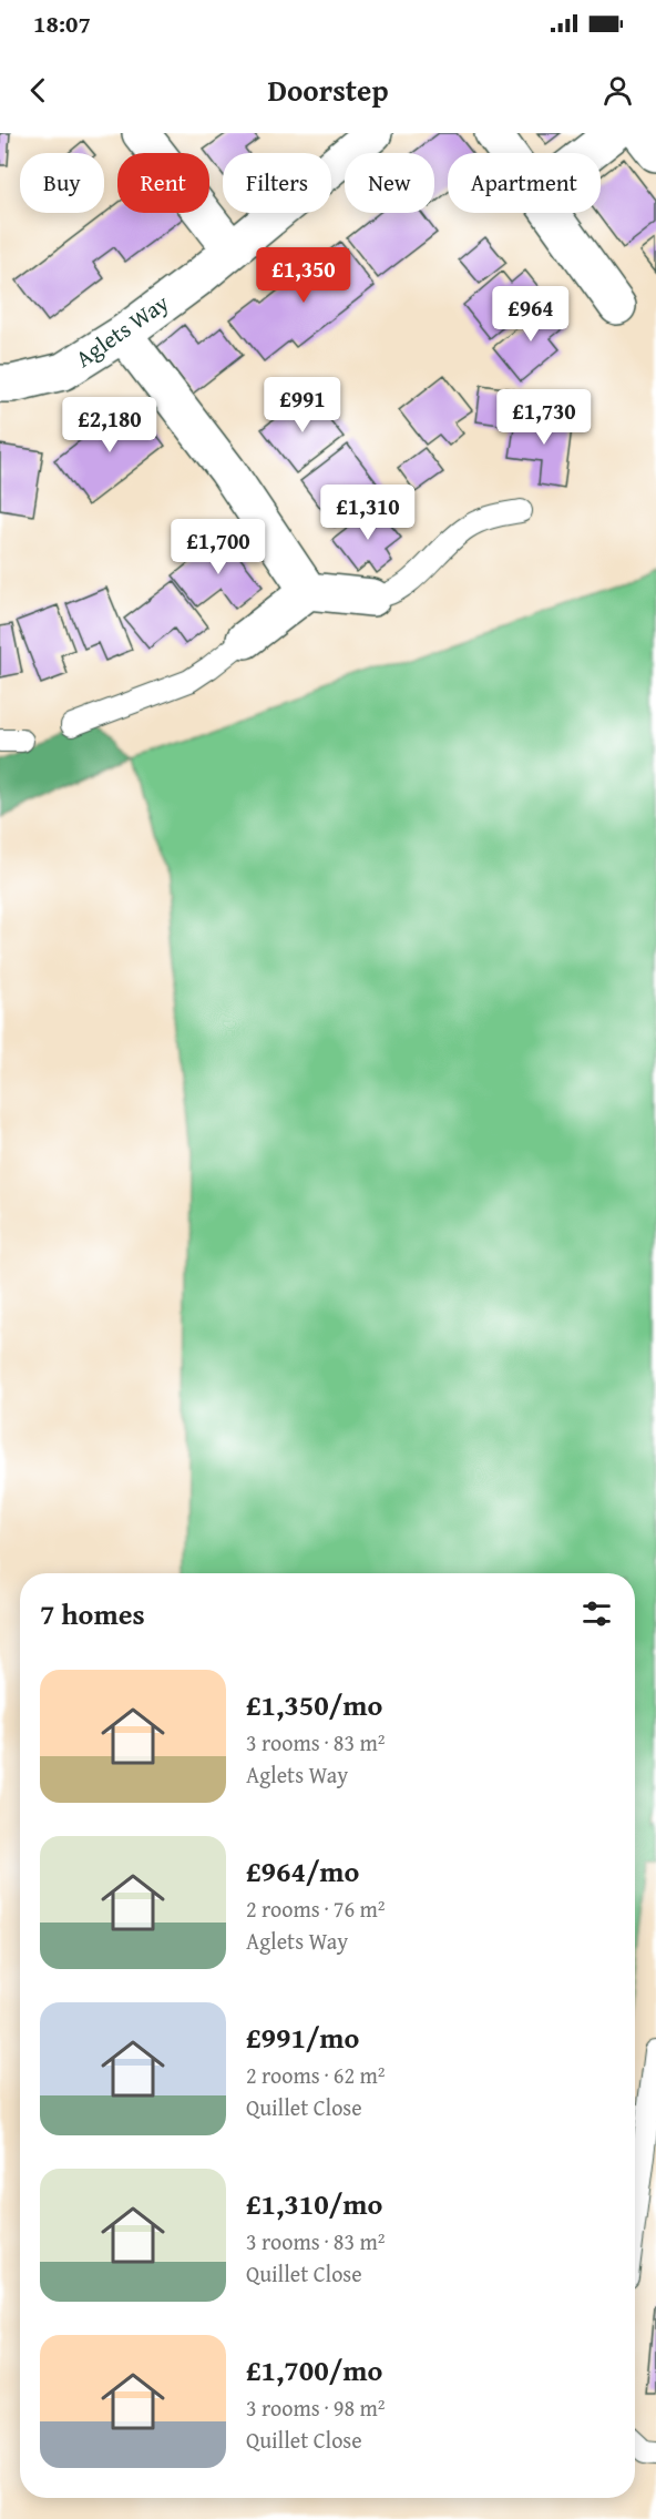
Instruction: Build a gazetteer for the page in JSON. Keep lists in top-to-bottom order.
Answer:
{
  "streets": {
    "street": ["Aglets Way"]
  },
  "page": {
    "status": "18:07",
    "header": "Doorstep",
    "chip": [
      "Buy",
      "Rent",
      "Filters",
      "New",
      "Apartment"
    ],
    "price": [
      "£1,350",
      "£964",
      "£991",
      "£1,730",
      "£2,180",
      "£1,310",
      "£1,700"
    ],
    "heading": "7 homes",
    "list": [
      {
        "name": "£1,350/mo",
        "note": "3 rooms · 83 m² · Aglets Way"
      },
      {
        "name": "£964/mo",
        "note": "2 rooms · 76 m² · Aglets Way"
      },
      {
        "name": "£991/mo",
        "note": "2 rooms · 62 m² · Quillet Close"
      },
      {
        "name": "£1,310/mo",
        "note": "3 rooms · 83 m² · Quillet Close"
      },
      {
        "name": "£1,700/mo",
        "note": "3 rooms · 98 m² · Quillet Close"
      }
    ]
  }
}
